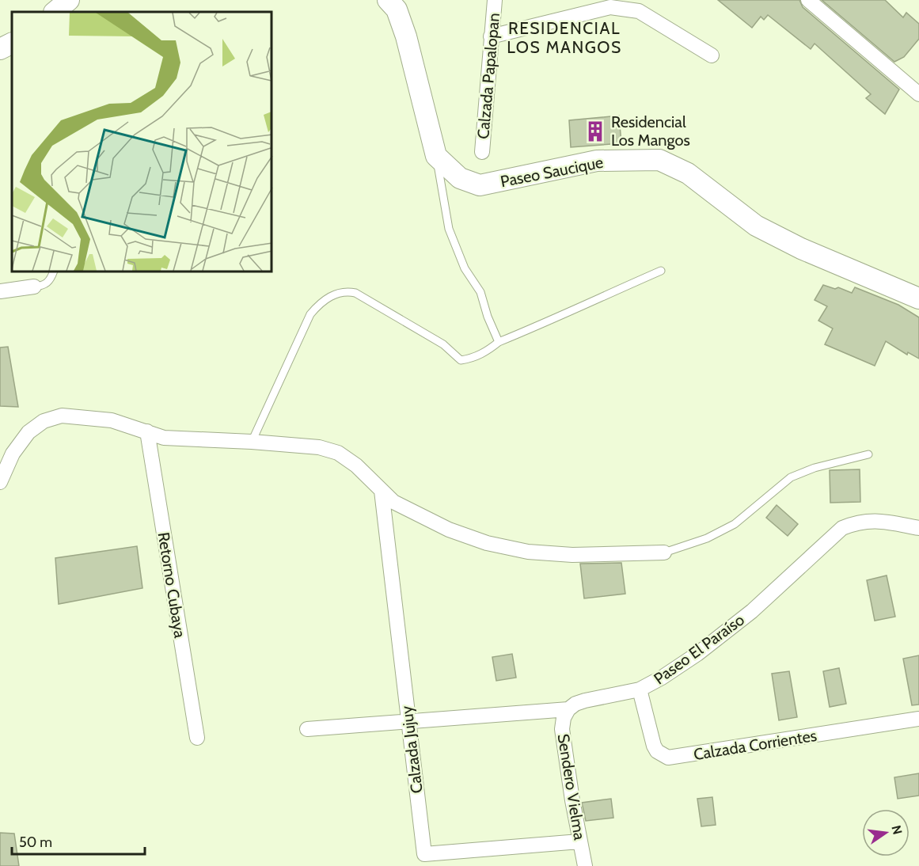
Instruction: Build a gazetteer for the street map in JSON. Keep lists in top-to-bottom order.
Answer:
{
  "streets": {
    "street": [
      "Calzada Papalopan",
      "Paseo Saucique",
      "Retorno Cubaya",
      "Paseo El Paraíso",
      "Calzada Corrientes",
      "Calzada Jujuy",
      "Sendero Vielma"
    ]
  },
  "crossings": [
    ["Paseo El Paraíso", "Calzada Corrientes"],
    ["Paseo El Paraíso", "Calzada Jujuy"],
    ["Paseo El Paraíso", "Sendero Vielma"],
    ["Calzada Jujuy", "Sendero Vielma"]
  ],
  "districts": ["RESIDENCIAL LOS MANGOS"],
  "places": {
    "building": ["Residencial Los Mangos"]
  },
  "scale_bar": "50 m",
  "north": "right"
}
